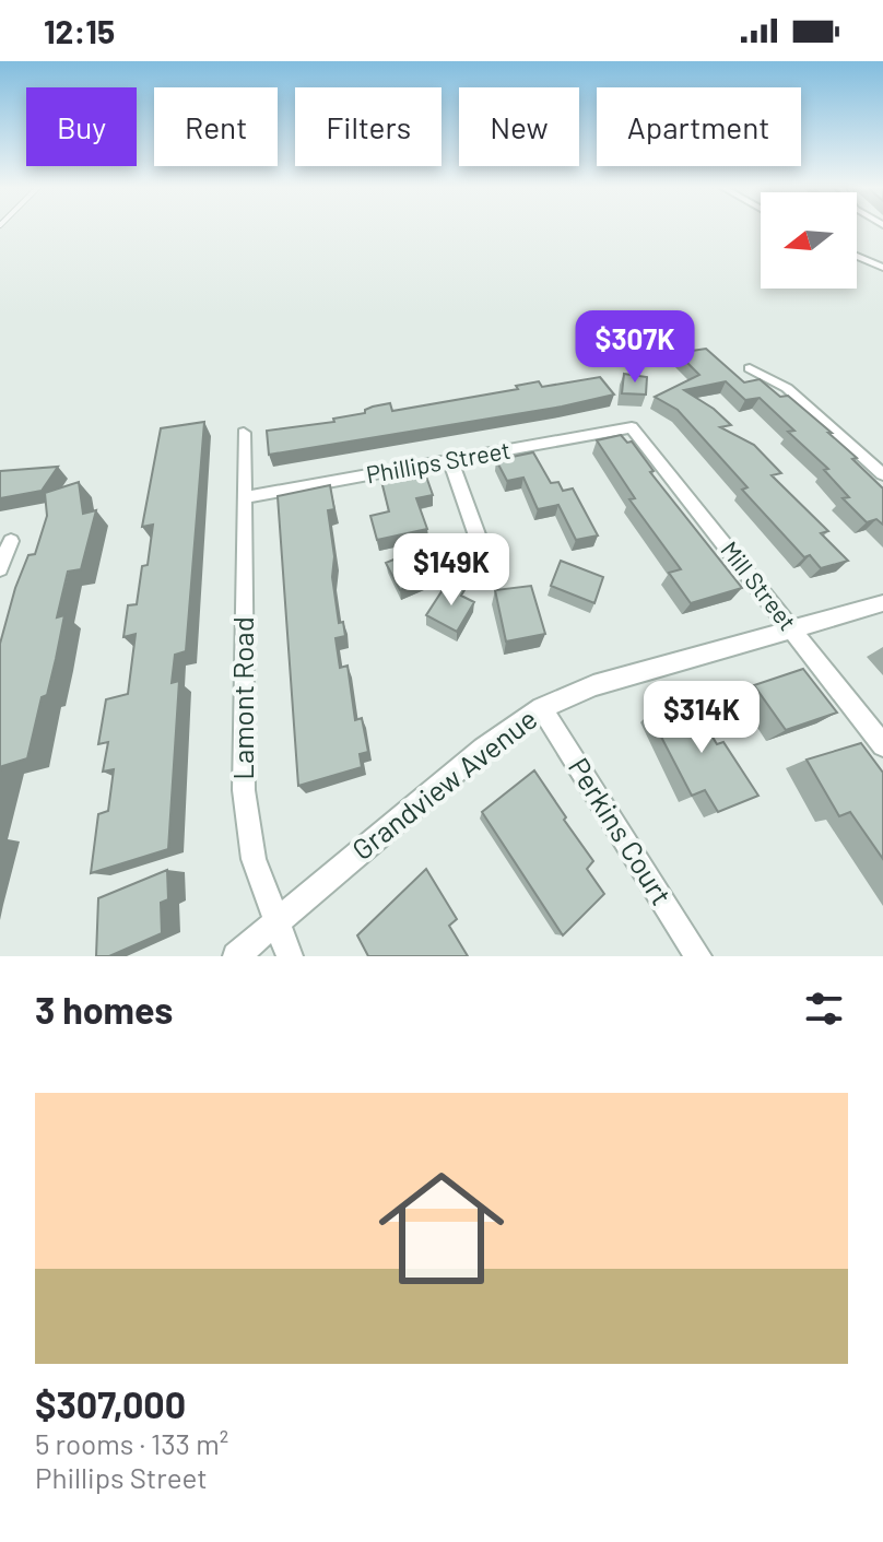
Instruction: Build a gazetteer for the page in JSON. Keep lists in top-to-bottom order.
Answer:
{
  "streets": {
    "street": [
      "Phillips Street",
      "Mill Street",
      "Lamont Road",
      "Grandview Avenue",
      "Perkins Court"
    ]
  },
  "crossings": [
    ["Phillips Street", "Mill Street"],
    ["Phillips Street", "Lamont Road"],
    ["Mill Street", "Grandview Avenue"],
    ["Lamont Road", "Grandview Avenue"],
    ["Grandview Avenue", "Perkins Court"]
  ],
  "north": "left",
  "page": {
    "status": "12:15",
    "chip": [
      "Buy",
      "Rent",
      "Filters",
      "New",
      "Apartment"
    ],
    "price": ["$307K", "$149K", "$314K"],
    "heading": "3 homes",
    "list": [
      {
        "name": "$307,000",
        "note": "5 rooms · 133 m² · Phillips Street"
      }
    ]
  }
}
